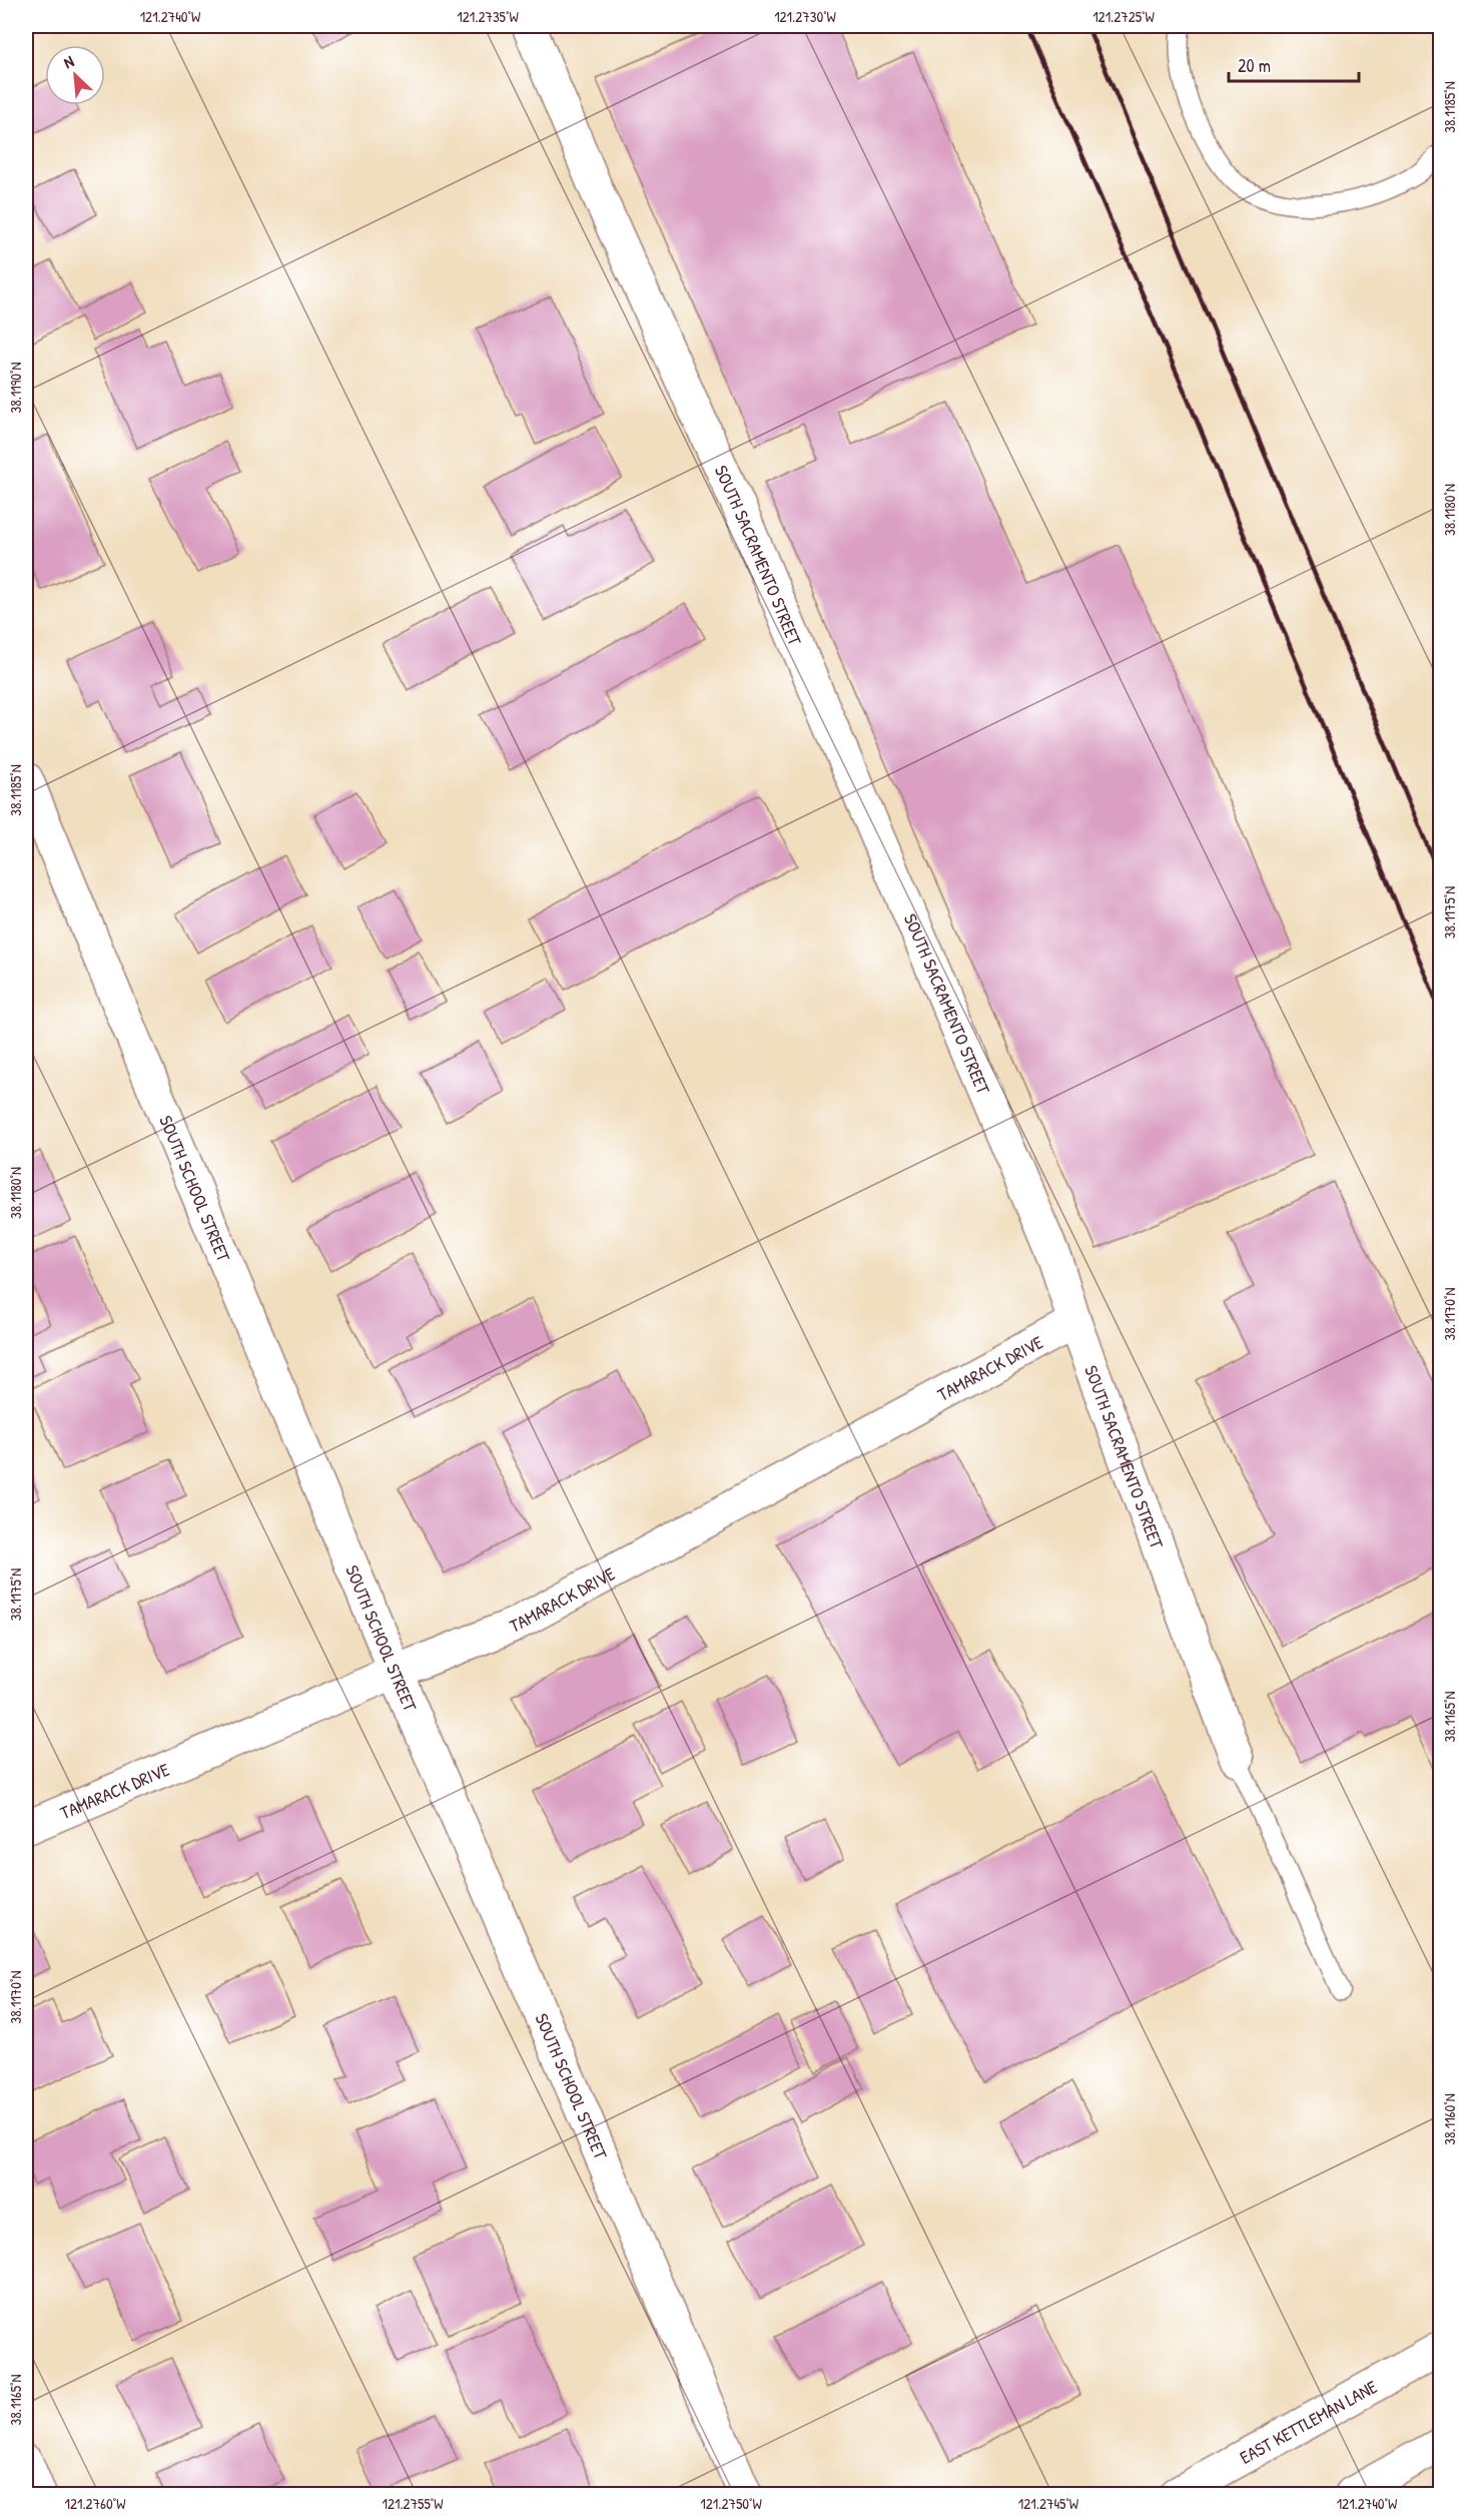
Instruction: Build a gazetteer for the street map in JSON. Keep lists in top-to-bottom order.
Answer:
{
  "streets": {
    "street": [
      "SOUTH SACRAMENTO STREET",
      "SOUTH SCHOOL STREET",
      "TAMARACK DRIVE",
      "EAST KETTLEMAN LANE"
    ]
  },
  "crossings": [
    ["SOUTH SACRAMENTO STREET", "TAMARACK DRIVE"],
    ["SOUTH SCHOOL STREET", "TAMARACK DRIVE"]
  ],
  "scale_bar": "20 m",
  "north": "top left",
  "coordinates": [
    "121.2740°W",
    "121.2735°W",
    "121.2730°W",
    "121.2725°W",
    "38.1185°N",
    "38.1190°N",
    "38.1180°N",
    "38.1175°N",
    "38.1170°N",
    "38.1165°N",
    "38.1160°N",
    "121.2760°W",
    "121.2755°W",
    "121.2750°W",
    "121.2745°W"
  ]
}
